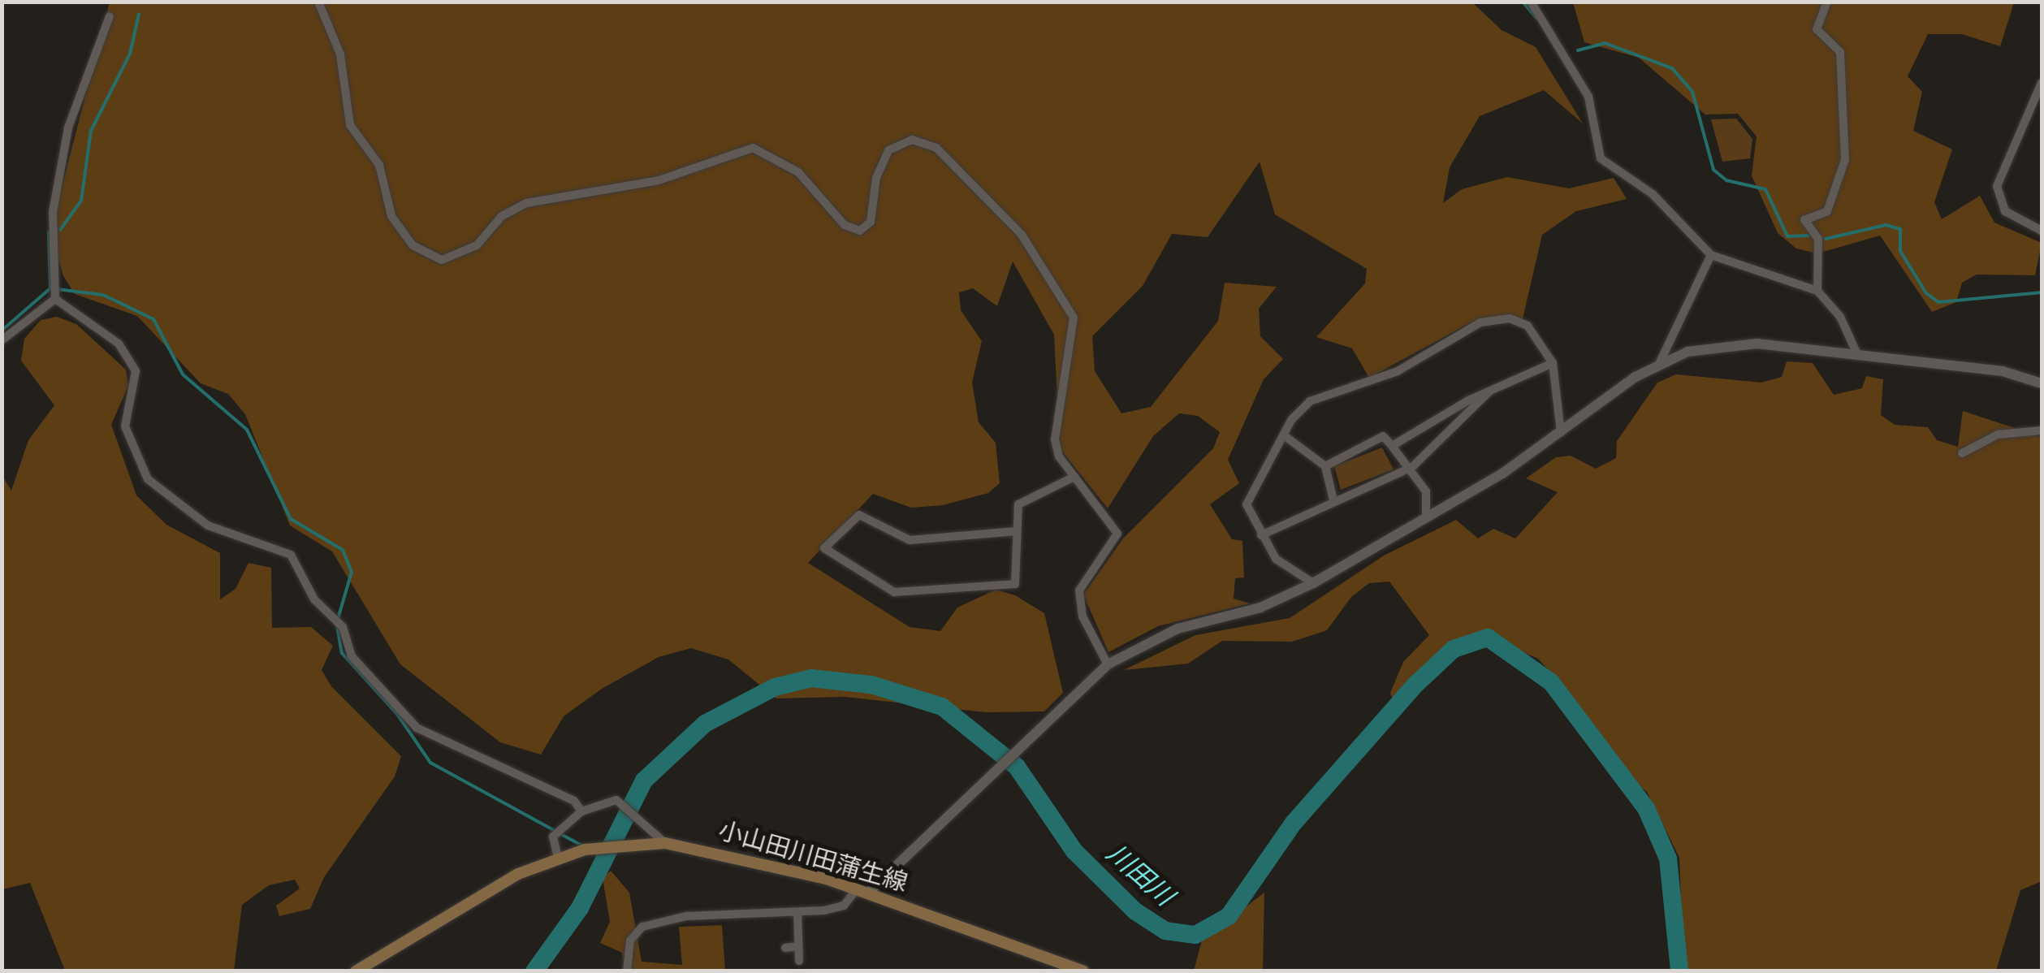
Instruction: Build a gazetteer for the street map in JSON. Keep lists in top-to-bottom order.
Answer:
{
  "streets": {
    "main road": ["小山田川田蒲生線"]
  },
  "water": ["川田川"]
}
